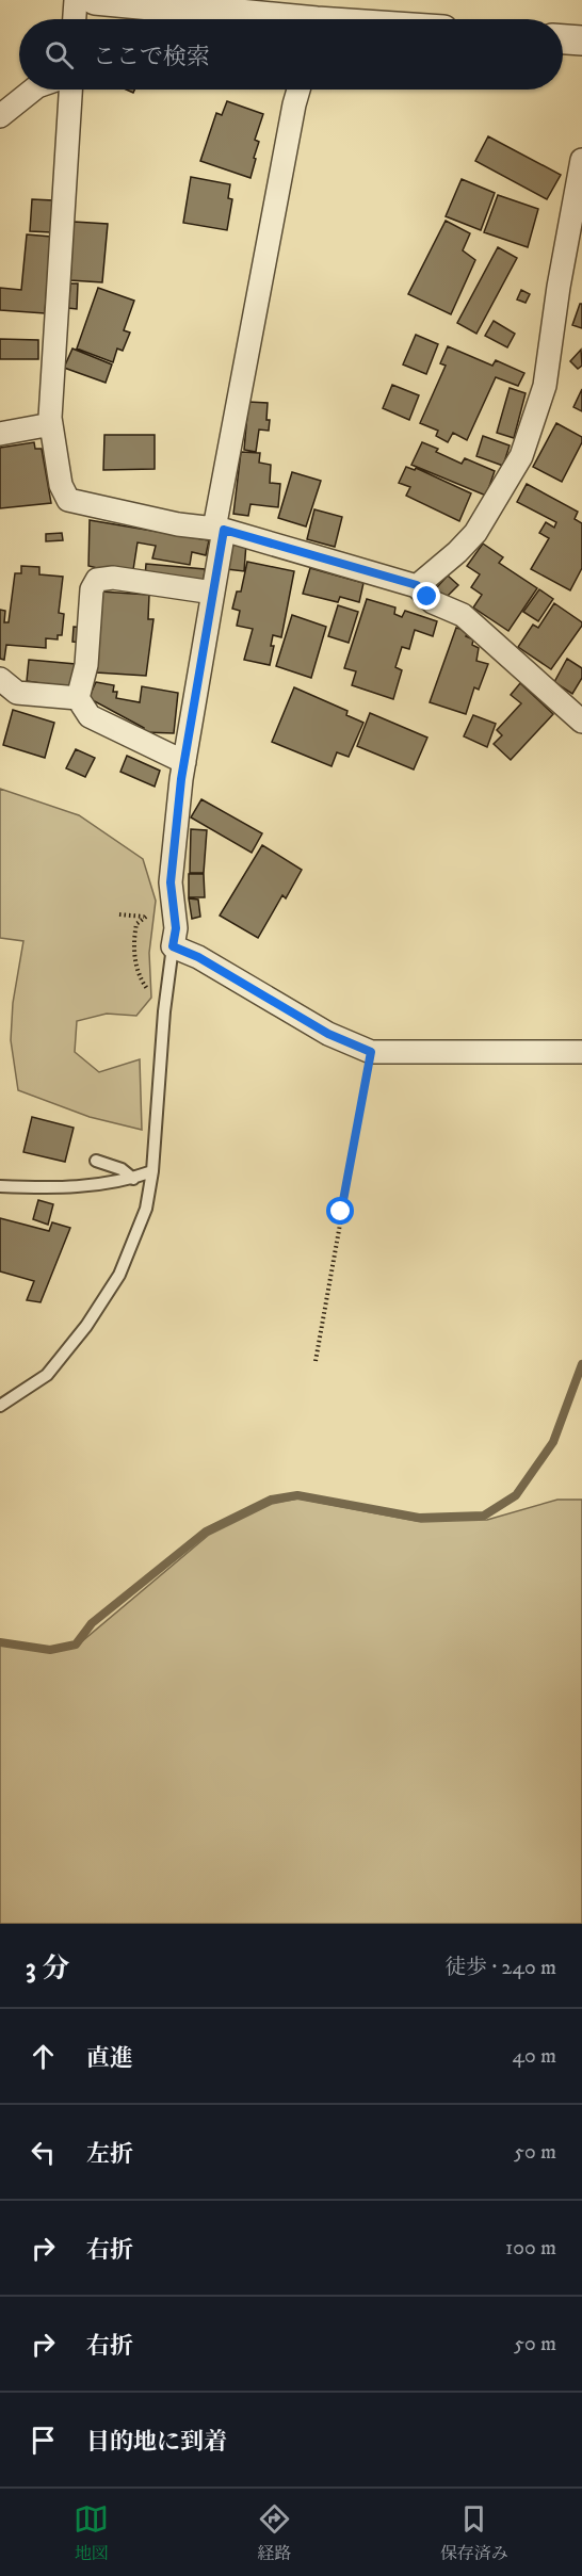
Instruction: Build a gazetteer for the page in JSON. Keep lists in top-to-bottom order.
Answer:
{
  "page": {
    "search": "ここで検索",
    "heading": ["3 分", "徒歩 · 240 m"],
    "list": [
      ["直進", "40 m"],
      ["左折", "50 m"],
      ["右折", "100 m"],
      ["右折", "50 m"],
      "目的地に到着"
    ],
    "nav": ["地図", "経路", "保存済み"]
  }
}
